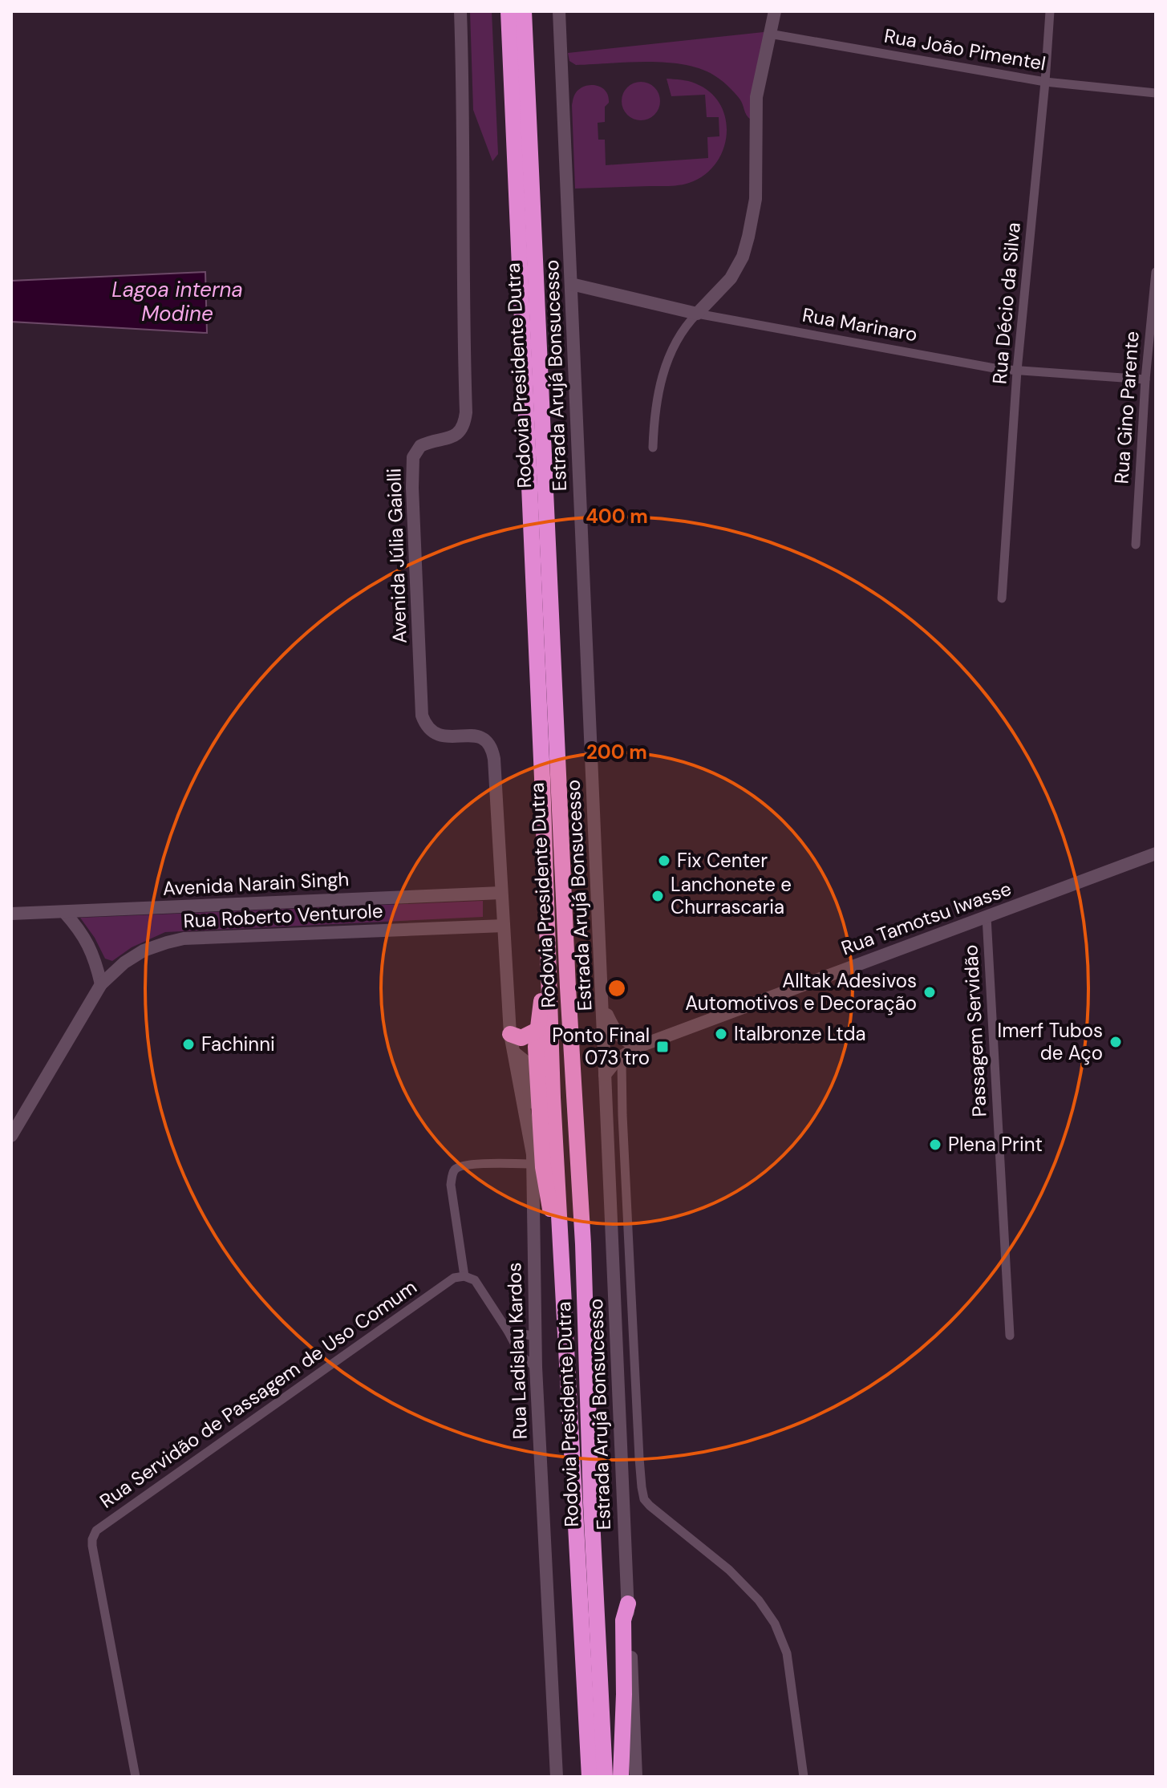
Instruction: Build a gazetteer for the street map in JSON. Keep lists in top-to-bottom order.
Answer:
{
  "streets": {
    "highway": ["Rodovia Presidente Dutra"],
    "street": [
      "Rua João Pimentel",
      "Rua Décio da Silva",
      "Rua Marinaro",
      "Estrada Arujá Bonsucesso",
      "Rua Gino Parente",
      "Avenida Júlia Gaiolli",
      "Avenida Narain Singh",
      "Rua Roberto Venturole",
      "Rua Tamotsu Iwasse",
      "Passagem Servidão",
      "Rua Ladislau Kardos",
      "Rua Servidão de Passagem de Uso Comum"
    ]
  },
  "crossings": [
    ["Rua João Pimentel", "Rua Décio da Silva"],
    ["Rua Décio da Silva", "Rua Marinaro"],
    ["Rua Marinaro", "Estrada Arujá Bonsucesso"],
    ["Rua Marinaro", "Rua Gino Parente"],
    ["Estrada Arujá Bonsucesso", "Rua Tamotsu Iwasse"],
    ["Avenida Júlia Gaiolli", "Avenida Narain Singh"],
    ["Avenida Júlia Gaiolli", "Rua Roberto Venturole"],
    ["Rua Tamotsu Iwasse", "Passagem Servidão"]
  ],
  "water": ["Lagoa interna Modine"],
  "places": {
    "other": [
      "Fix Center",
      "Lanchonete e Churrascaria",
      "Alltak Adesivos Automotivos e Decoração",
      "Italbronze Ltda",
      "Imerf Tubos de Aço",
      "Fachinni",
      "Plena Print"
    ],
    "transit": ["Ponto Final 073 tro"]
  },
  "rings": ["400 m", "200 m"]
}
